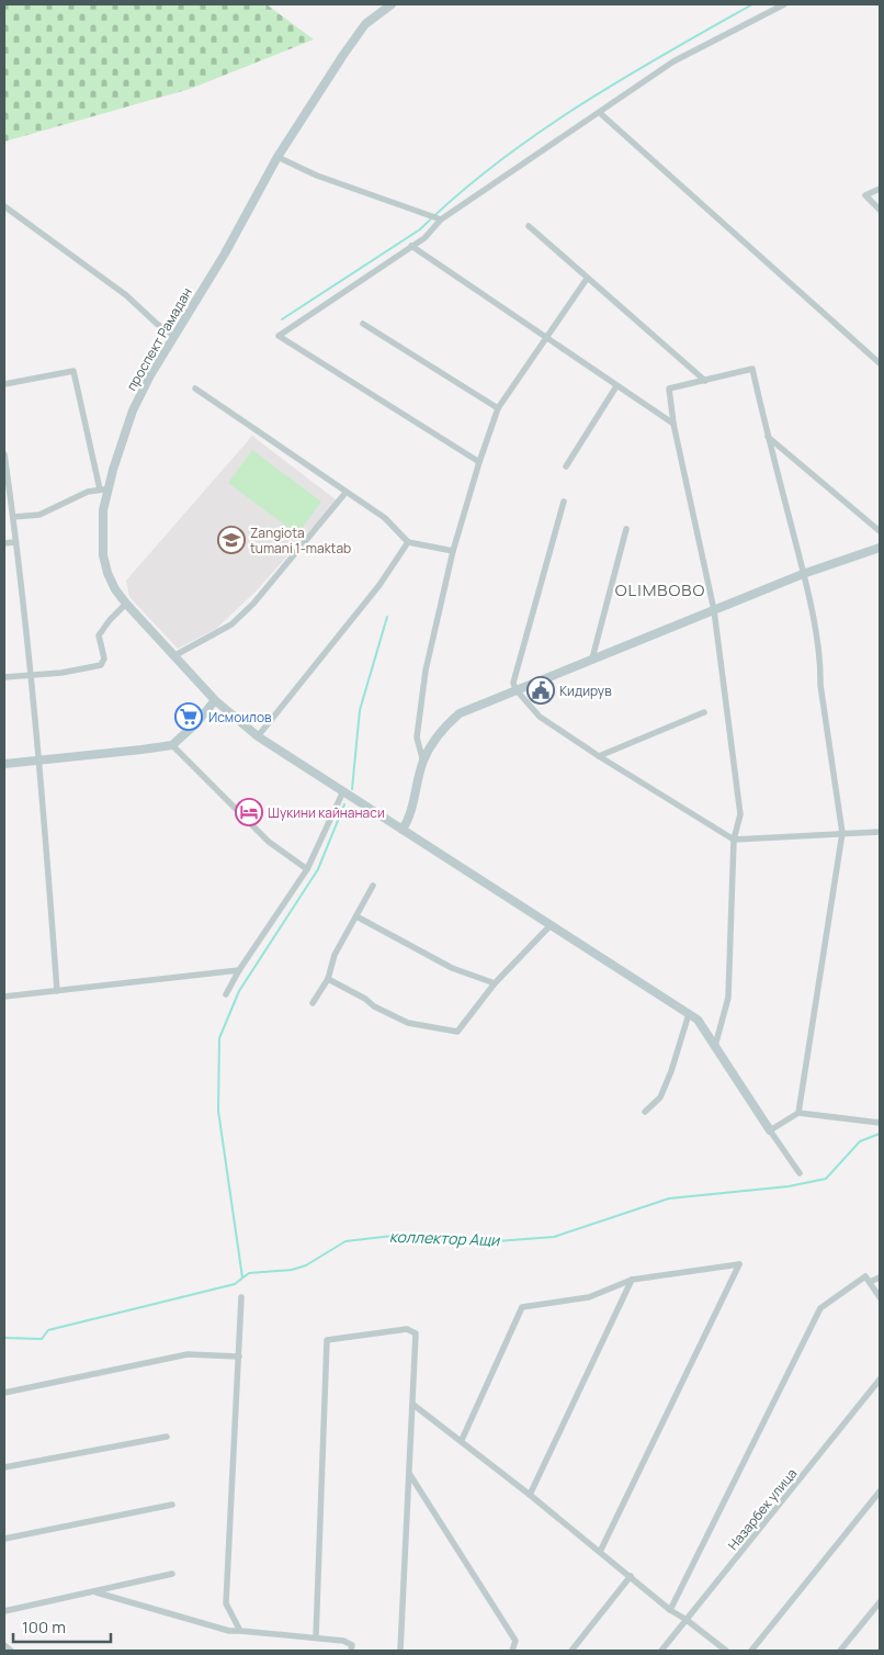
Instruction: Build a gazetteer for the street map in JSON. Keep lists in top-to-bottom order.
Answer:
{
  "streets": {
    "main road": ["проспект Рамадан"],
    "street": ["Назарбек улица"]
  },
  "districts": ["OLIMBOBO"],
  "water": ["коллектор Ащи"],
  "places": {
    "school or university": ["Zangiota tumani 1-maktab"],
    "public building": ["Кидирув"],
    "supermarket": ["Исмоилов"],
    "hotel": ["Шукини кайнанаси"]
  },
  "scale_bar": "100 m"
}
